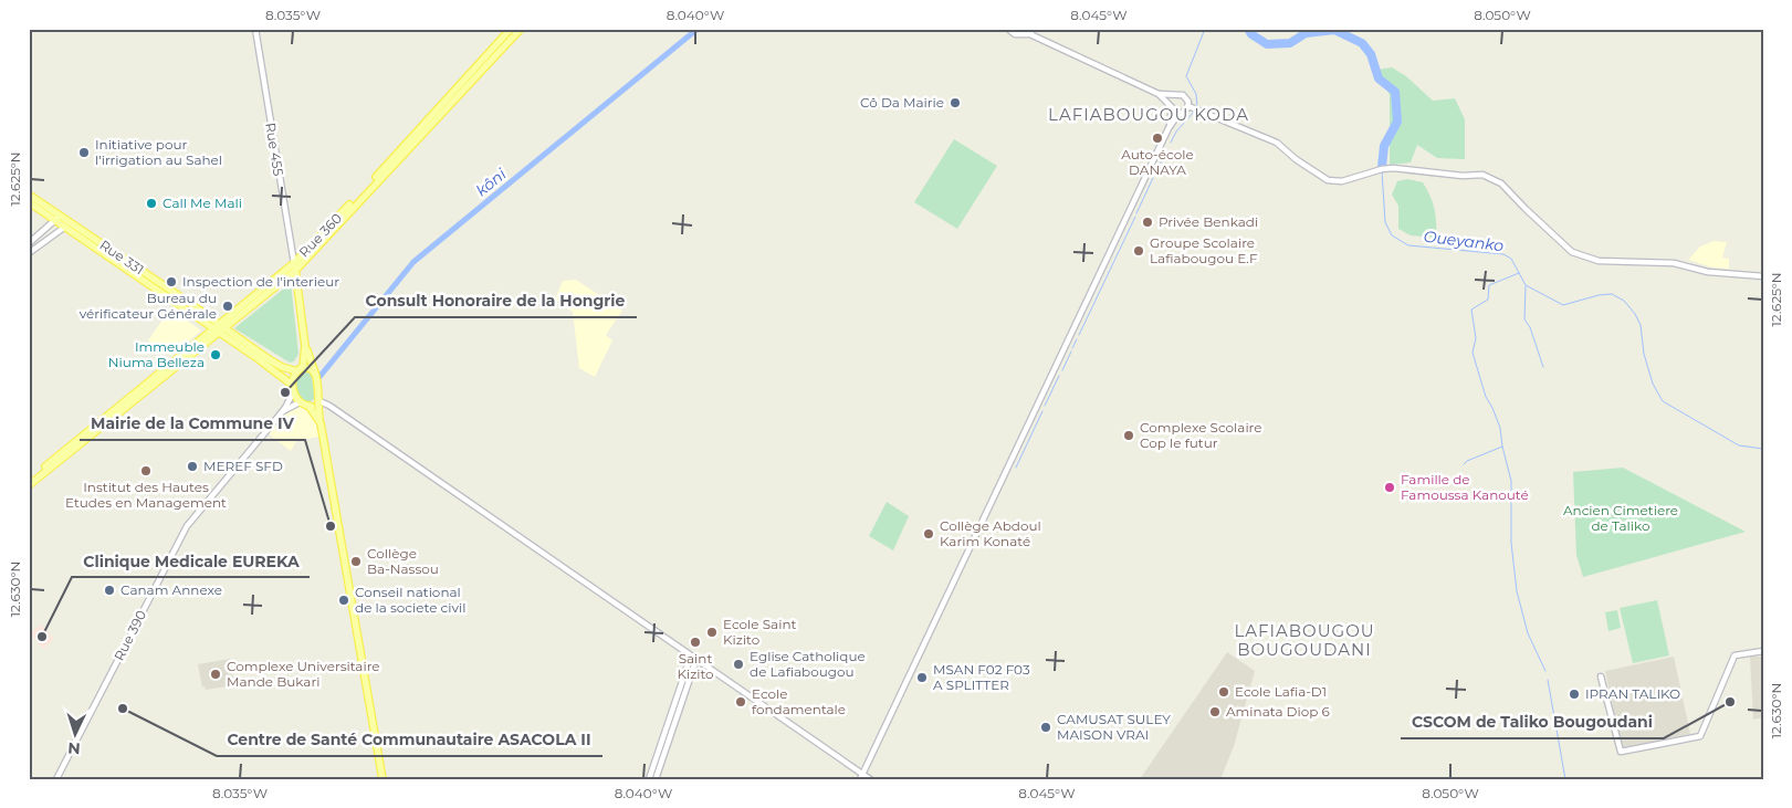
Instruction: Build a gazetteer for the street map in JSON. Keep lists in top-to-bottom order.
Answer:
{
  "streets": {
    "main road": ["Rue 455", "Rue 360", "Rue 331"],
    "street": ["Rue 390"]
  },
  "crossings": [
    ["Rue 455", "Rue 360"],
    ["Rue 455", "Rue 331"],
    ["Rue 455", "Rue 390"],
    ["Rue 360", "Rue 331"],
    ["Rue 331", "Rue 390"]
  ],
  "districts": ["LAFIABOUGOU KODA", "LAFIABOUGOU BOUGOUDANI"],
  "water": ["kôni", "Oueyanko"],
  "parks": ["Ancien Cimetiere de Taliko"],
  "places": [
    "Cô Da Mairie",
    "Auto-école DANAYA",
    "Initiative pour l'irrigation au Sahel",
    "Call Me Mali",
    "Privée Benkadi",
    "Groupe Scolaire Lafiabougou E.F",
    "Inspection de l'interieur",
    "Bureau du vérificateur Générale",
    "Immeuble Niuma Belleza",
    "Consult Honoraire de la Hongrie",
    "Complexe Scolaire Cop le futur",
    "MEREF SFD",
    "Institut des Hautes Etudes en Management",
    "Famille de Famoussa Kanouté",
    "Mairie de la Commune IV",
    "Collège Abdoul Karim Konaté",
    "Collège Ba-Nassou",
    "Canam Annexe",
    "Conseil national de la societe civil",
    "Ecole Saint Kizito",
    "Clinique Medicale EUREKA",
    "Saint Kizito",
    "Eglise Catholique de Lafiabougou",
    "Complexe Universitaire Mande Bukari",
    "MSAN F02 F03 A SPLITTER",
    "Ecole Lafia-D1",
    "IPRAN TALIKO",
    "Ecole fondamentale",
    "CSCOM de Taliko Bougoudani",
    "Centre de Santé Communautaire ASACOLA II",
    "Aminata Diop 6",
    "CAMUSAT SULEY MAISON VRAI"
  ],
  "north": "bottom",
  "coordinates": [
    "8.035°W",
    "8.040°W",
    "8.045°W",
    "8.050°W",
    "12.625°N",
    "12.630°N"
  ]
}
